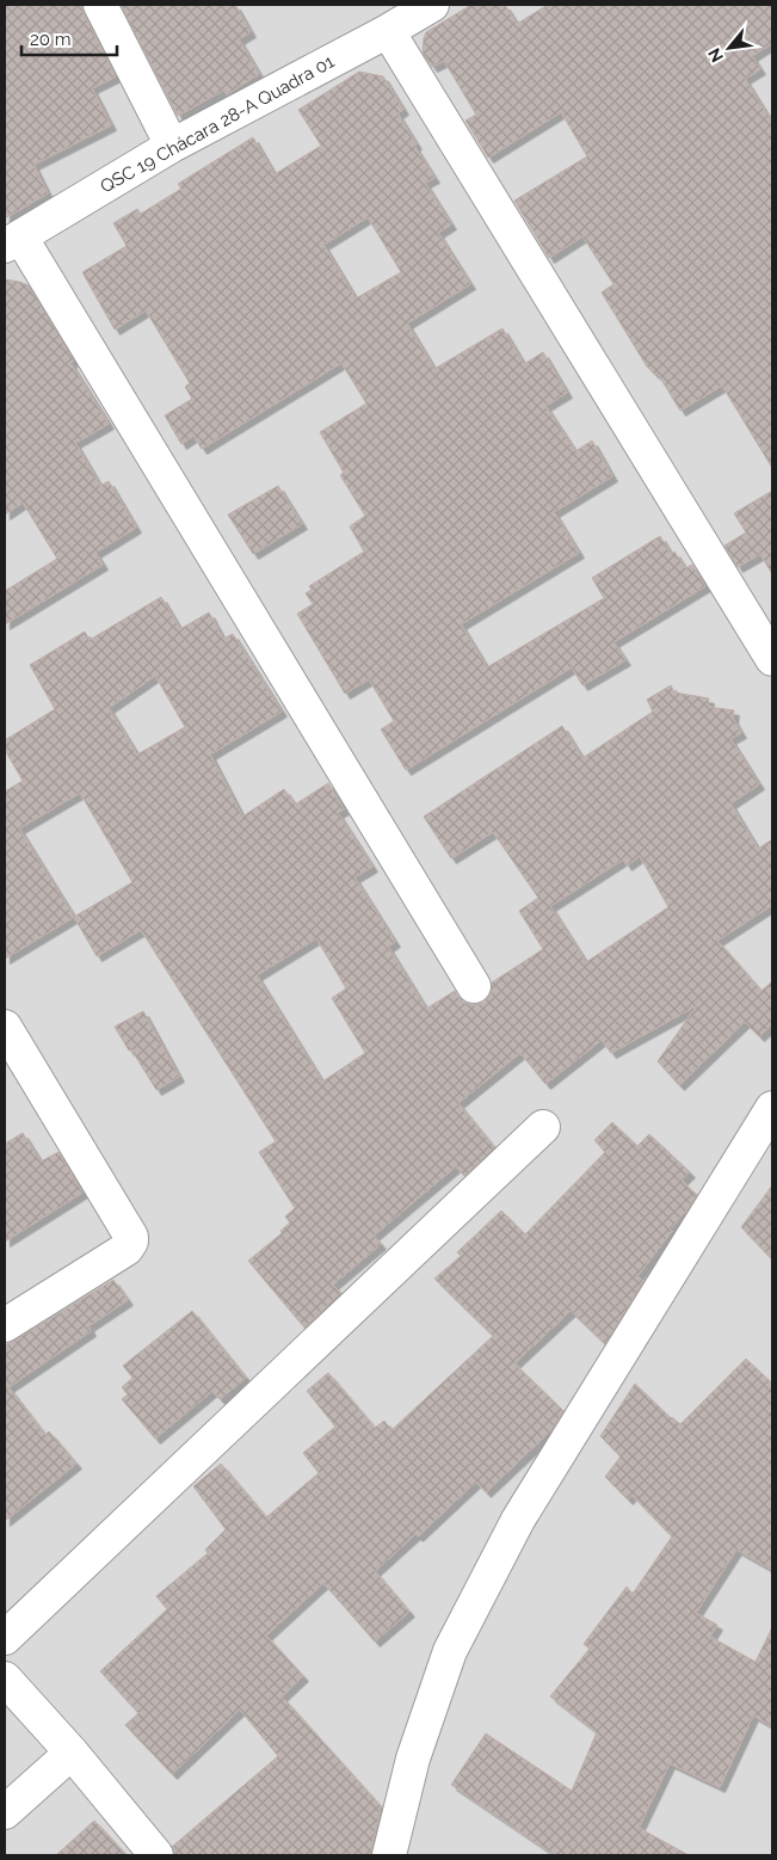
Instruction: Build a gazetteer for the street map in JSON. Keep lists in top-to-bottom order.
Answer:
{
  "streets": {
    "street": ["QSC 19 Chácara 28-A Quadra 01"]
  },
  "scale_bar": "20 m",
  "north": "bottom left"
}
